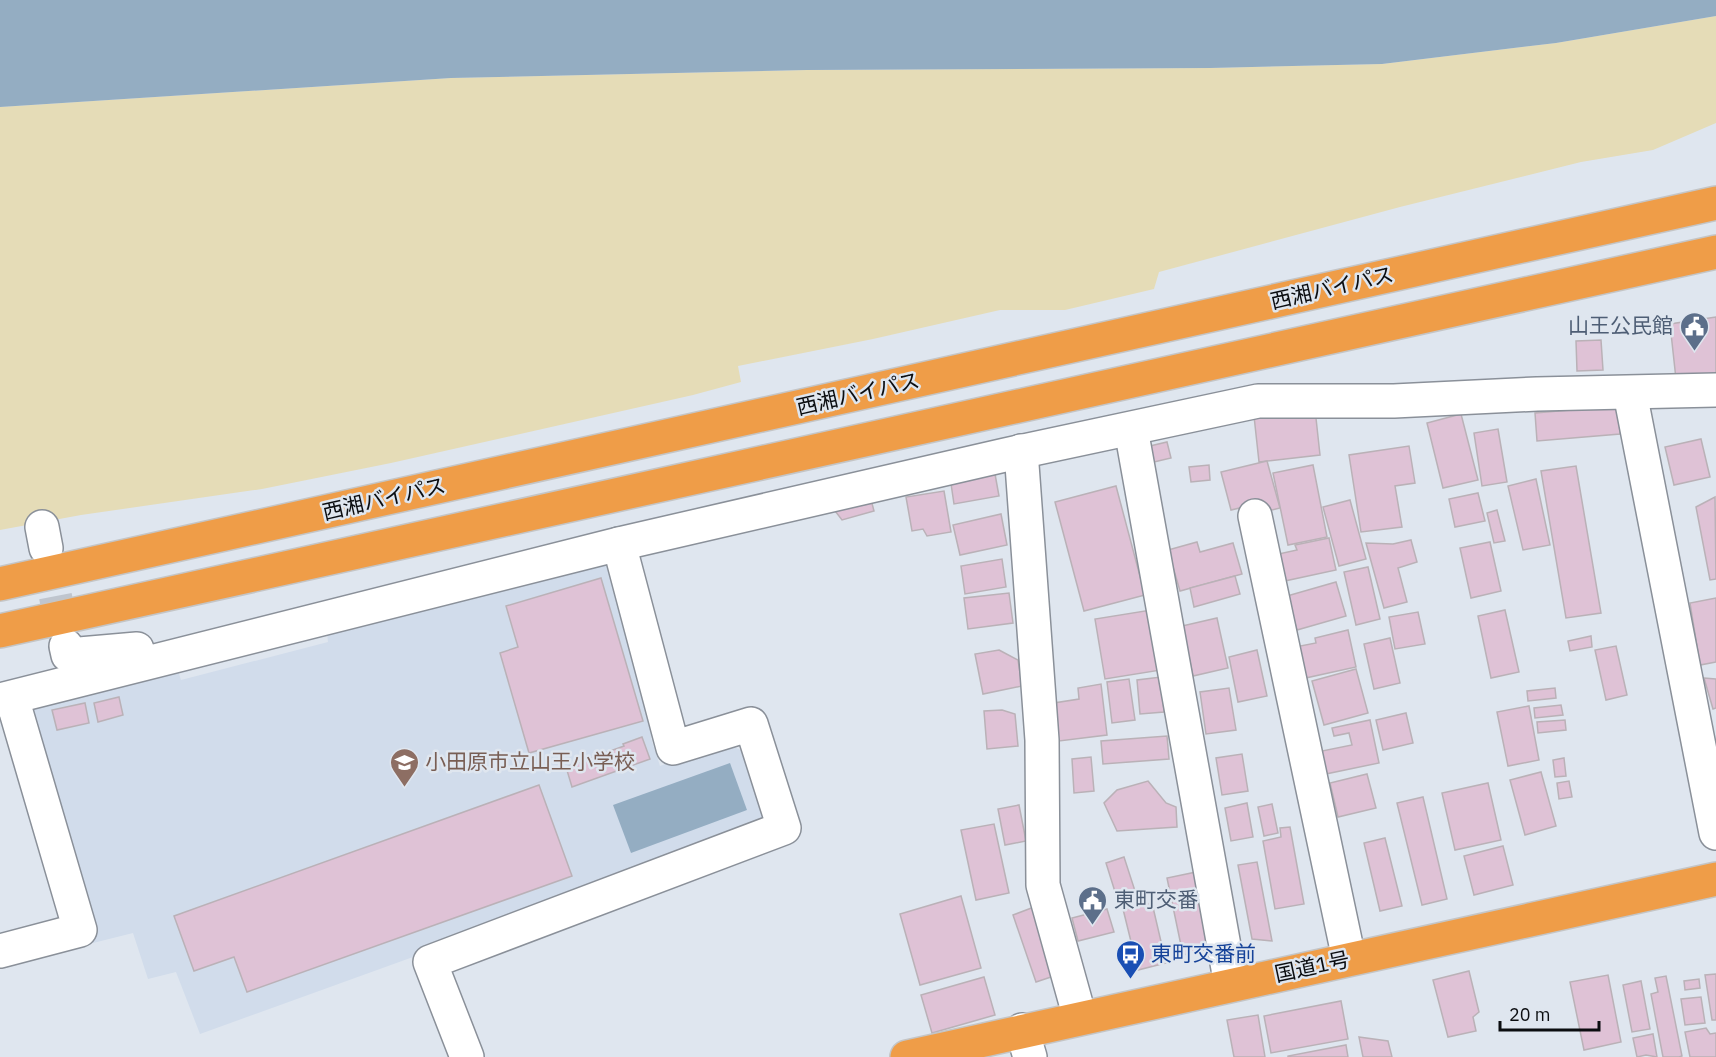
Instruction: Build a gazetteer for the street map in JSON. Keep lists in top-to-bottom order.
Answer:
{
  "streets": {
    "highway": ["西湘バイパス", "国道1号"]
  },
  "places": {
    "public building": ["山王公民館", "東町交番"],
    "school or university": ["小田原市立山王小学校"],
    "bus stop": ["東町交番前"]
  },
  "scale_bar": "20 m"
}
